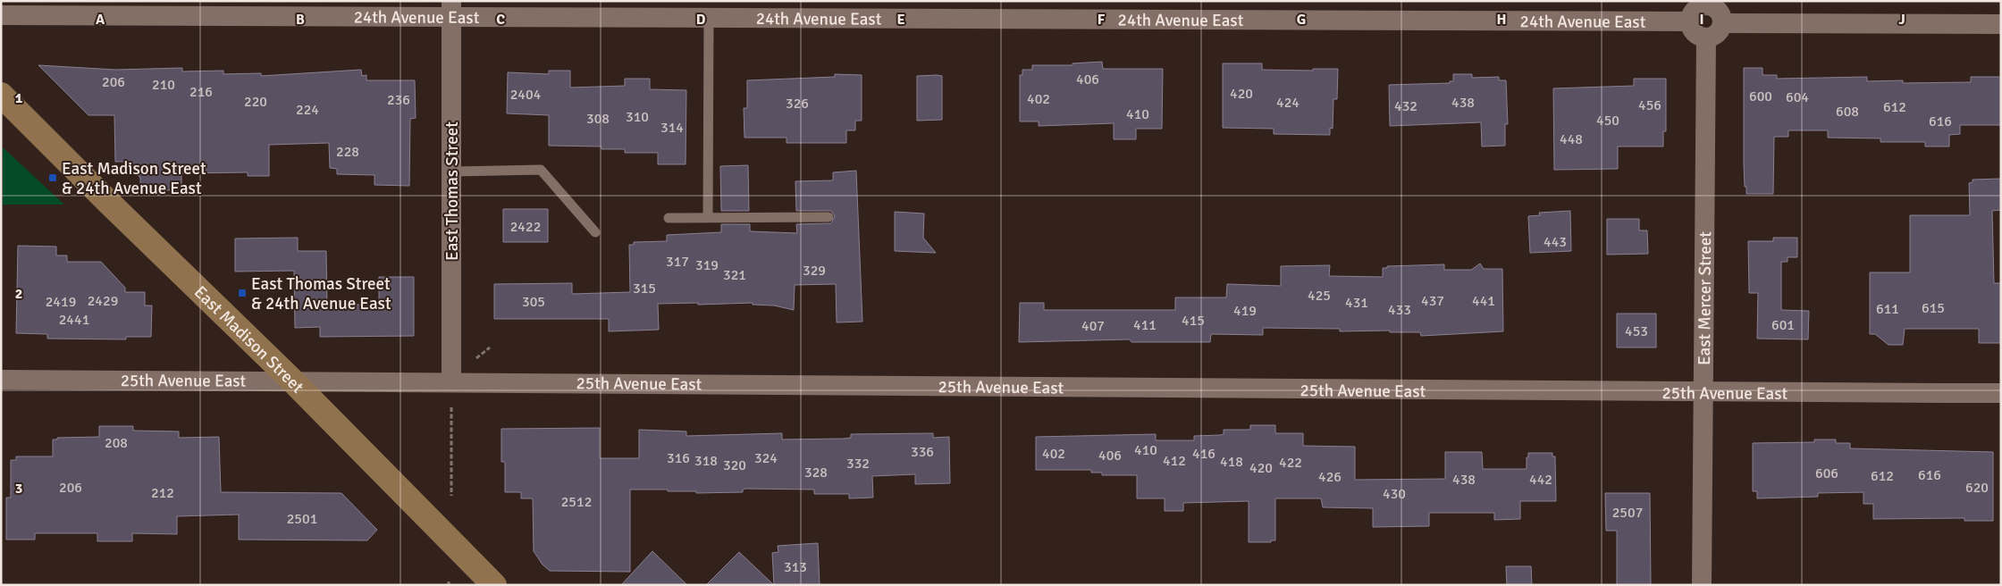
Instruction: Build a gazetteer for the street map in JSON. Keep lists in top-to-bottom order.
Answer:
{
  "streets": {
    "main road": ["East Madison Street"],
    "street": [
      "24th Avenue East",
      "East Thomas Street",
      "East Mercer Street",
      "25th Avenue East"
    ]
  },
  "crossings": [
    ["24th Avenue East", "East Thomas Street"],
    ["24th Avenue East", "East Mercer Street"],
    ["East Thomas Street", "25th Avenue East"],
    ["East Mercer Street", "25th Avenue East"],
    ["East Madison Street", "25th Avenue East"]
  ],
  "places": {
    "transit": ["East Madison Street & 24th Avenue East", "East Thomas Street & 24th Avenue East"]
  },
  "house_numbers": [
    "406",
    "206",
    "210",
    "216",
    "420",
    "2404",
    "600",
    "604",
    "402",
    "236",
    "220",
    "424",
    "438",
    "326",
    "456",
    "432",
    "612",
    "224",
    "608",
    "410",
    "310",
    "308",
    "450",
    "616",
    "314",
    "448",
    "228",
    "2422",
    "443",
    "317",
    "319",
    "329",
    "321",
    "315",
    "425",
    "2429",
    "437",
    "441",
    "2419",
    "305",
    "431",
    "615",
    "611",
    "433",
    "419",
    "2441",
    "415",
    "411",
    "601",
    "407",
    "453",
    "208",
    "410",
    "336",
    "402",
    "416",
    "406",
    "316",
    "324",
    "318",
    "412",
    "418",
    "422",
    "332",
    "320",
    "420",
    "328",
    "606",
    "616",
    "612",
    "426",
    "438",
    "442",
    "206",
    "620",
    "212",
    "430",
    "2512",
    "2507",
    "2501",
    "313"
  ],
  "grid": {
    "columns": [
      "A",
      "B",
      "C",
      "D",
      "E",
      "F",
      "G",
      "H",
      "I",
      "J"
    ],
    "rows": ["1", "2", "3"]
  }
}
